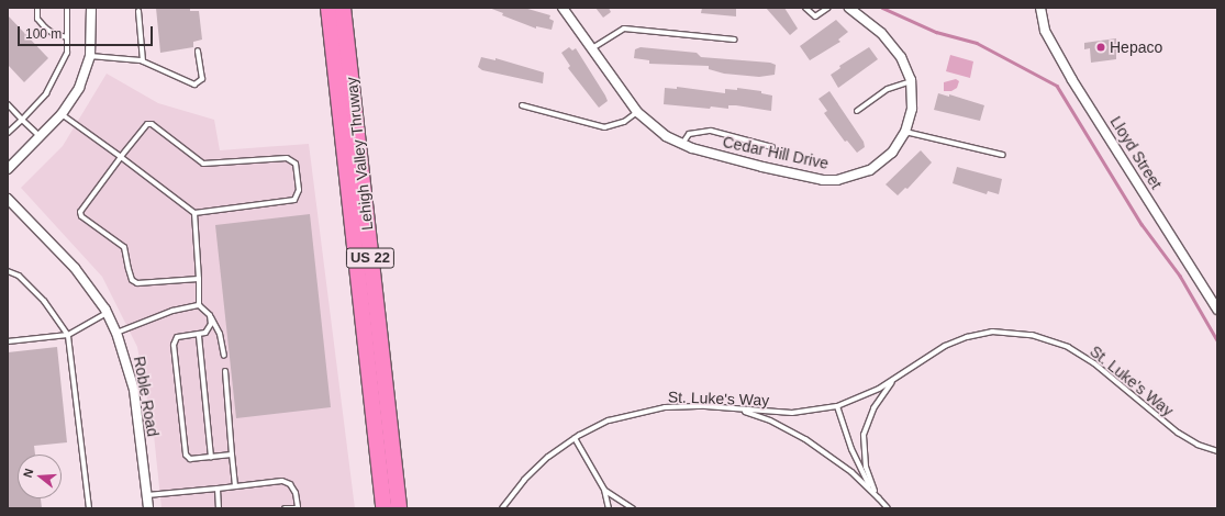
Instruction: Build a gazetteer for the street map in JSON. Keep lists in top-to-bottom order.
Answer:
{
  "streets": {
    "highway": ["Lehigh Valley Thruway", "US 22"],
    "street": ["Cedar Hill Drive", "Lloyd Street", "Roble Road"],
    "lane": ["St. Luke's Way"]
  },
  "places": ["Hepaco"],
  "scale_bar": "100 m",
  "north": "left"
}
